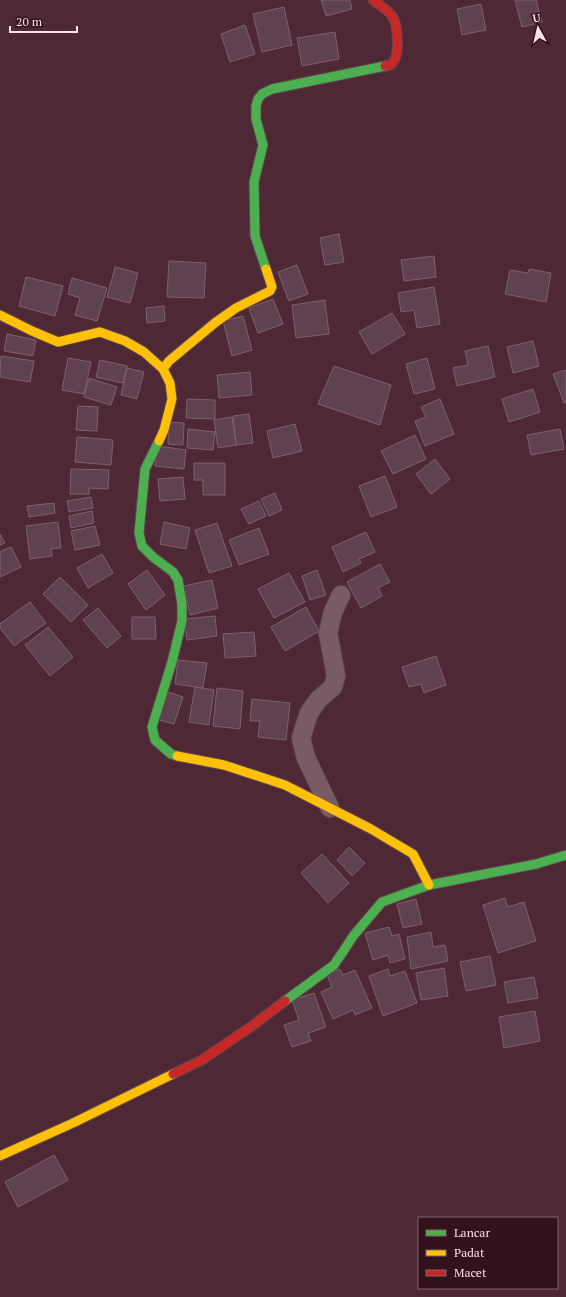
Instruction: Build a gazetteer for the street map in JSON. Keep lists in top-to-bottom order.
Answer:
{
  "legend": ["Lancar", "Padat", "Macet"],
  "scale_bar": "20 m",
  "north": "top"
}
